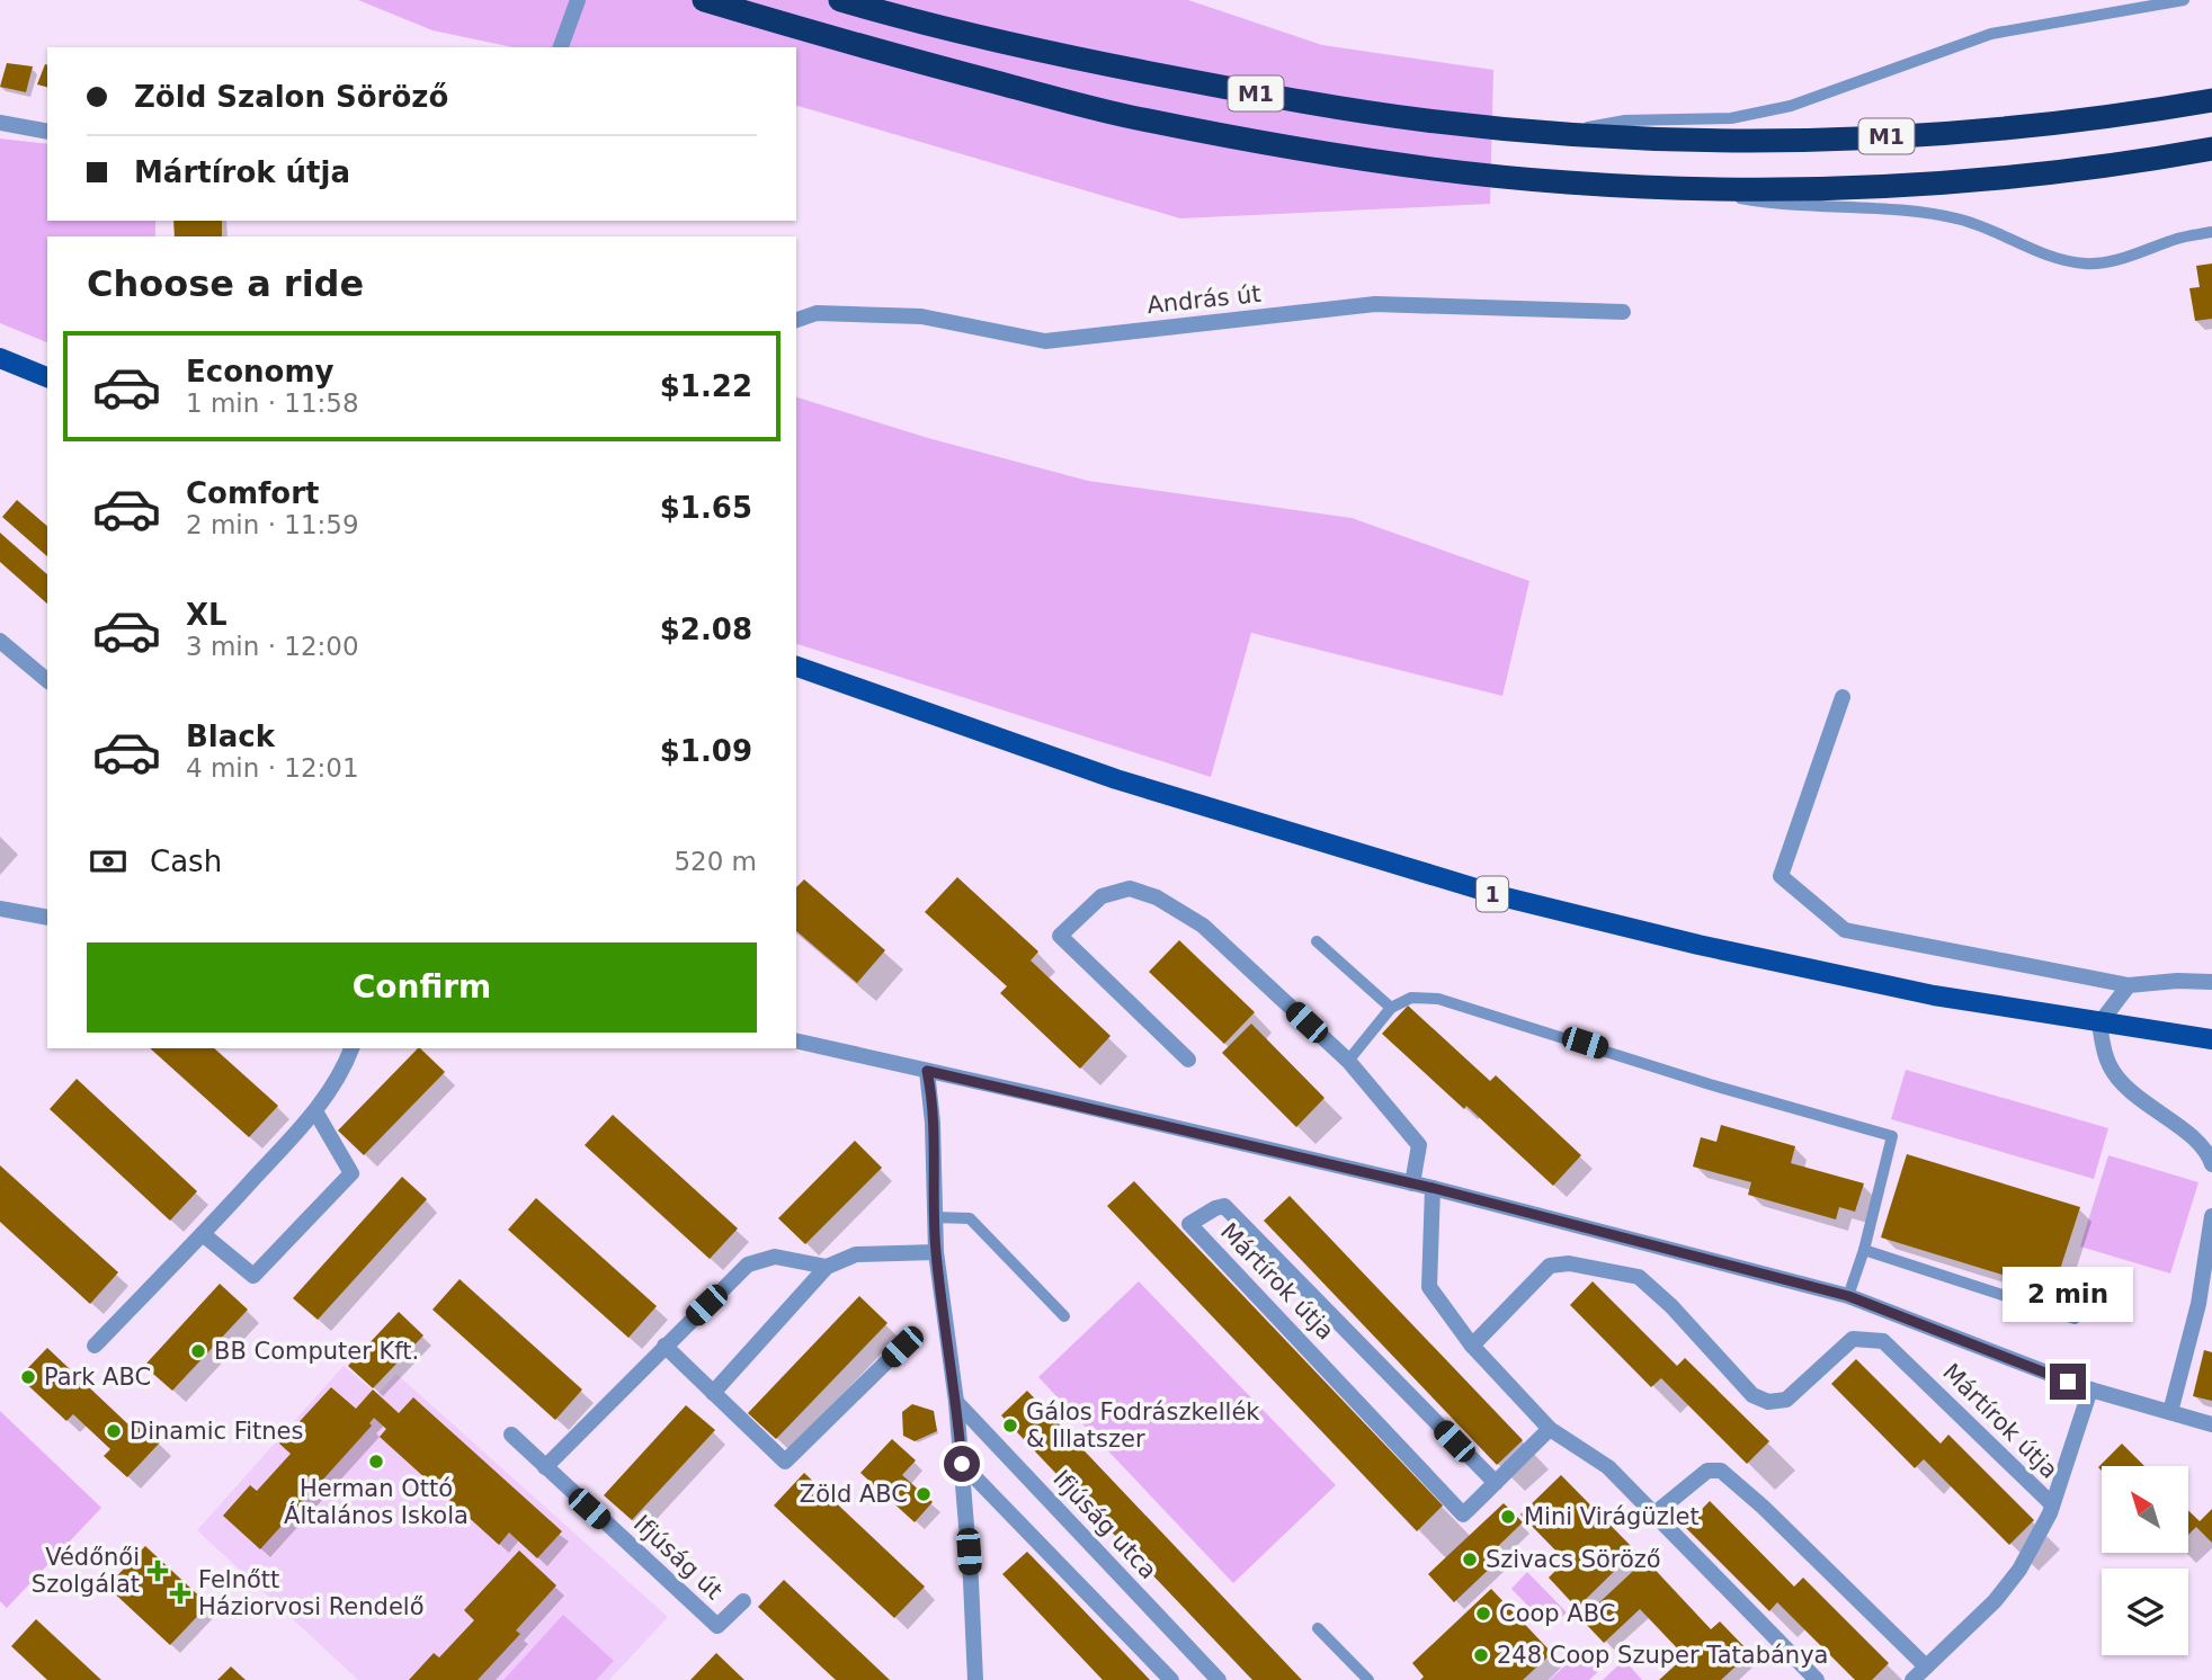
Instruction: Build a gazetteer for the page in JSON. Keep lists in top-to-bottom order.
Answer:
{
  "streets": {
    "highway": ["M1"],
    "main road": ["1"],
    "street": [
      "András út",
      "Mártírok útja",
      "Ifjúság utca",
      "Ifjúság út"
    ]
  },
  "places": {
    "other": [
      "BB Computer Kft.",
      "Park ABC",
      "Gálos Fodrászkellék & Illatszer",
      "Dinamic Fitnes",
      "Herman Ottó Általános Iskola",
      "Zöld ABC",
      "Mini Virágüzlet",
      "Szivacs Söröző",
      "Coop ABC",
      "248 Coop Szuper Tatabánya"
    ],
    "health": ["Védőnői Szolgálat", "Felnőtt Háziorvosi Rendelő"]
  },
  "north": "top left",
  "page": {
    "banner": ["Zöld Szalon Söröző", "Mártírok útja"],
    "heading": "Choose a ride",
    "list": [
      {
        "name": "Economy",
        "note": "1 min · 11:58",
        "value": "$1.22"
      },
      {
        "name": "Comfort",
        "note": "2 min · 11:59",
        "value": "$1.65"
      },
      {
        "name": "XL",
        "note": "3 min · 12:00",
        "value": "$2.08"
      },
      {
        "name": "Black",
        "note": "4 min · 12:01",
        "value": "$1.09"
      }
    ],
    "pay": ["Cash", "520 m"],
    "buttons": "Confirm",
    "bubble": "2 min"
  }
}
